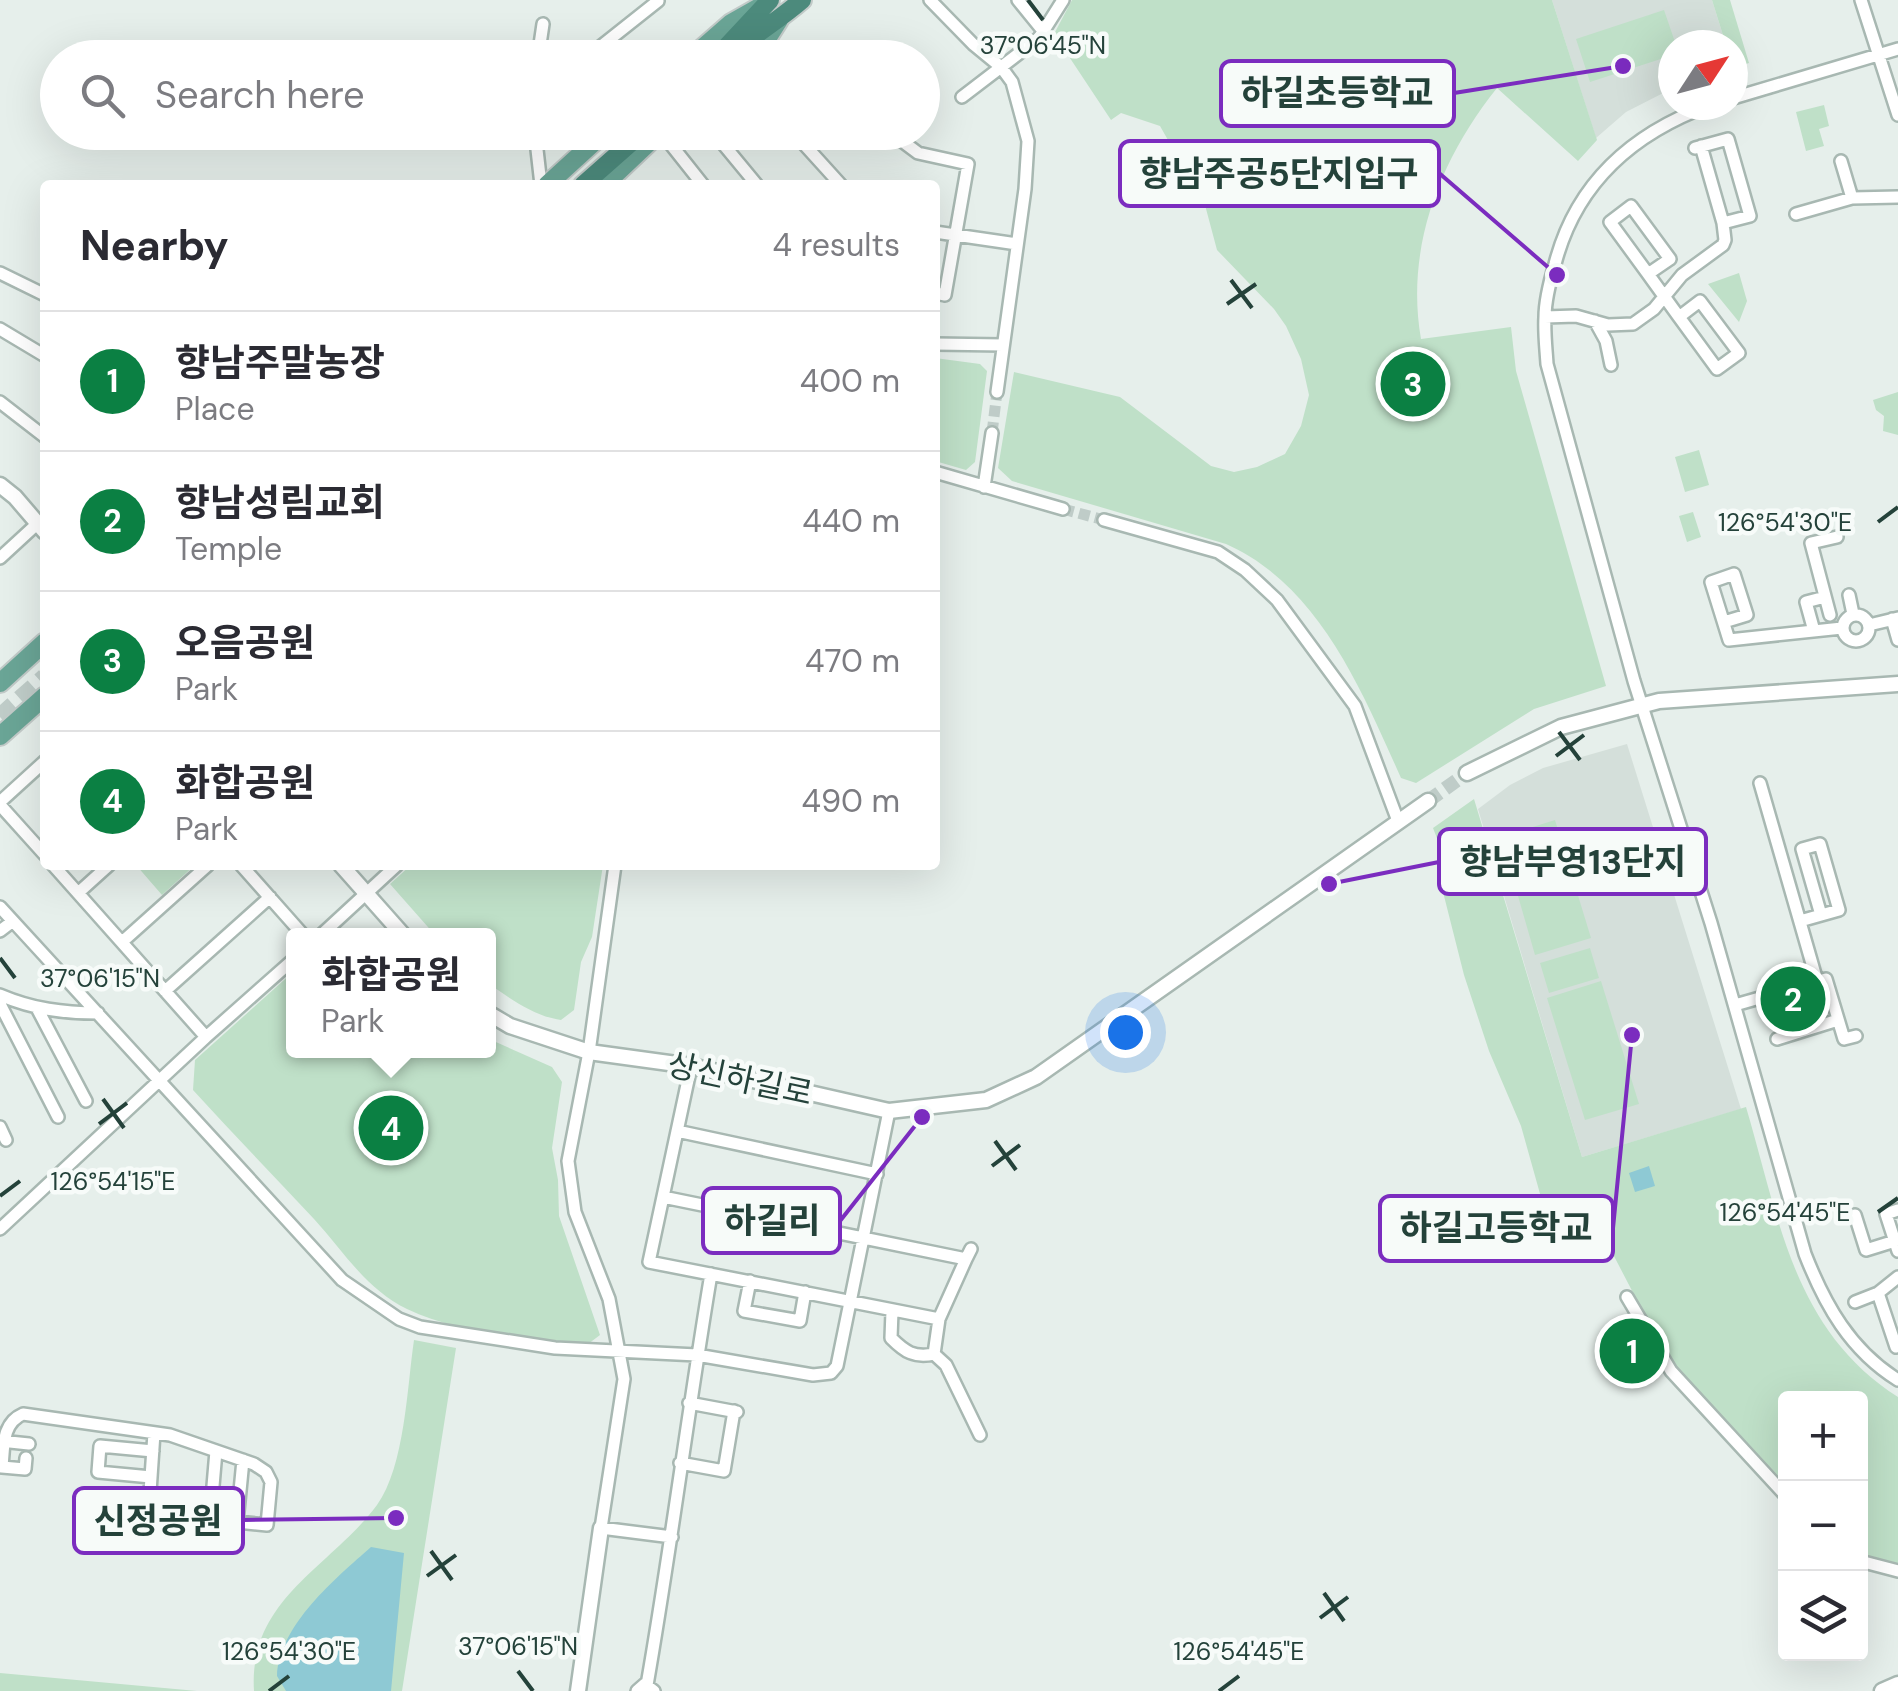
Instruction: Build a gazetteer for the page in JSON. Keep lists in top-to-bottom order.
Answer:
{
  "streets": {
    "street": ["상신하길로"]
  },
  "places": [
    "하길초등학교",
    "향남주공5단지입구",
    "향남부영13단지",
    "하길고등학교",
    "하길리",
    "신정공원"
  ],
  "north": "top right",
  "page": {
    "search": "Search here",
    "heading": ["Nearby", "4 results"],
    "list": [
      {
        "mark": "1",
        "name": "향남주말농장",
        "note": "Place",
        "value": "400 m"
      },
      {
        "mark": "2",
        "name": "향남성림교회",
        "note": "Temple",
        "value": "440 m"
      },
      {
        "mark": "3",
        "name": "오음공원",
        "note": "Park",
        "value": "470 m"
      },
      {
        "mark": "4",
        "name": "화합공원",
        "note": "Park",
        "value": "490 m"
      }
    ],
    "pins": [
      "3",
      "2",
      "4",
      "1"
    ],
    "popup": ["화합공원", "Park"],
    "map_buttons": ["+", "−"]
  },
  "coordinates": [
    "37°06'45\"N",
    "126°54'30\"E",
    "37°06'15\"N",
    "126°54'15\"E",
    "126°54'45\"E"
  ]
}
